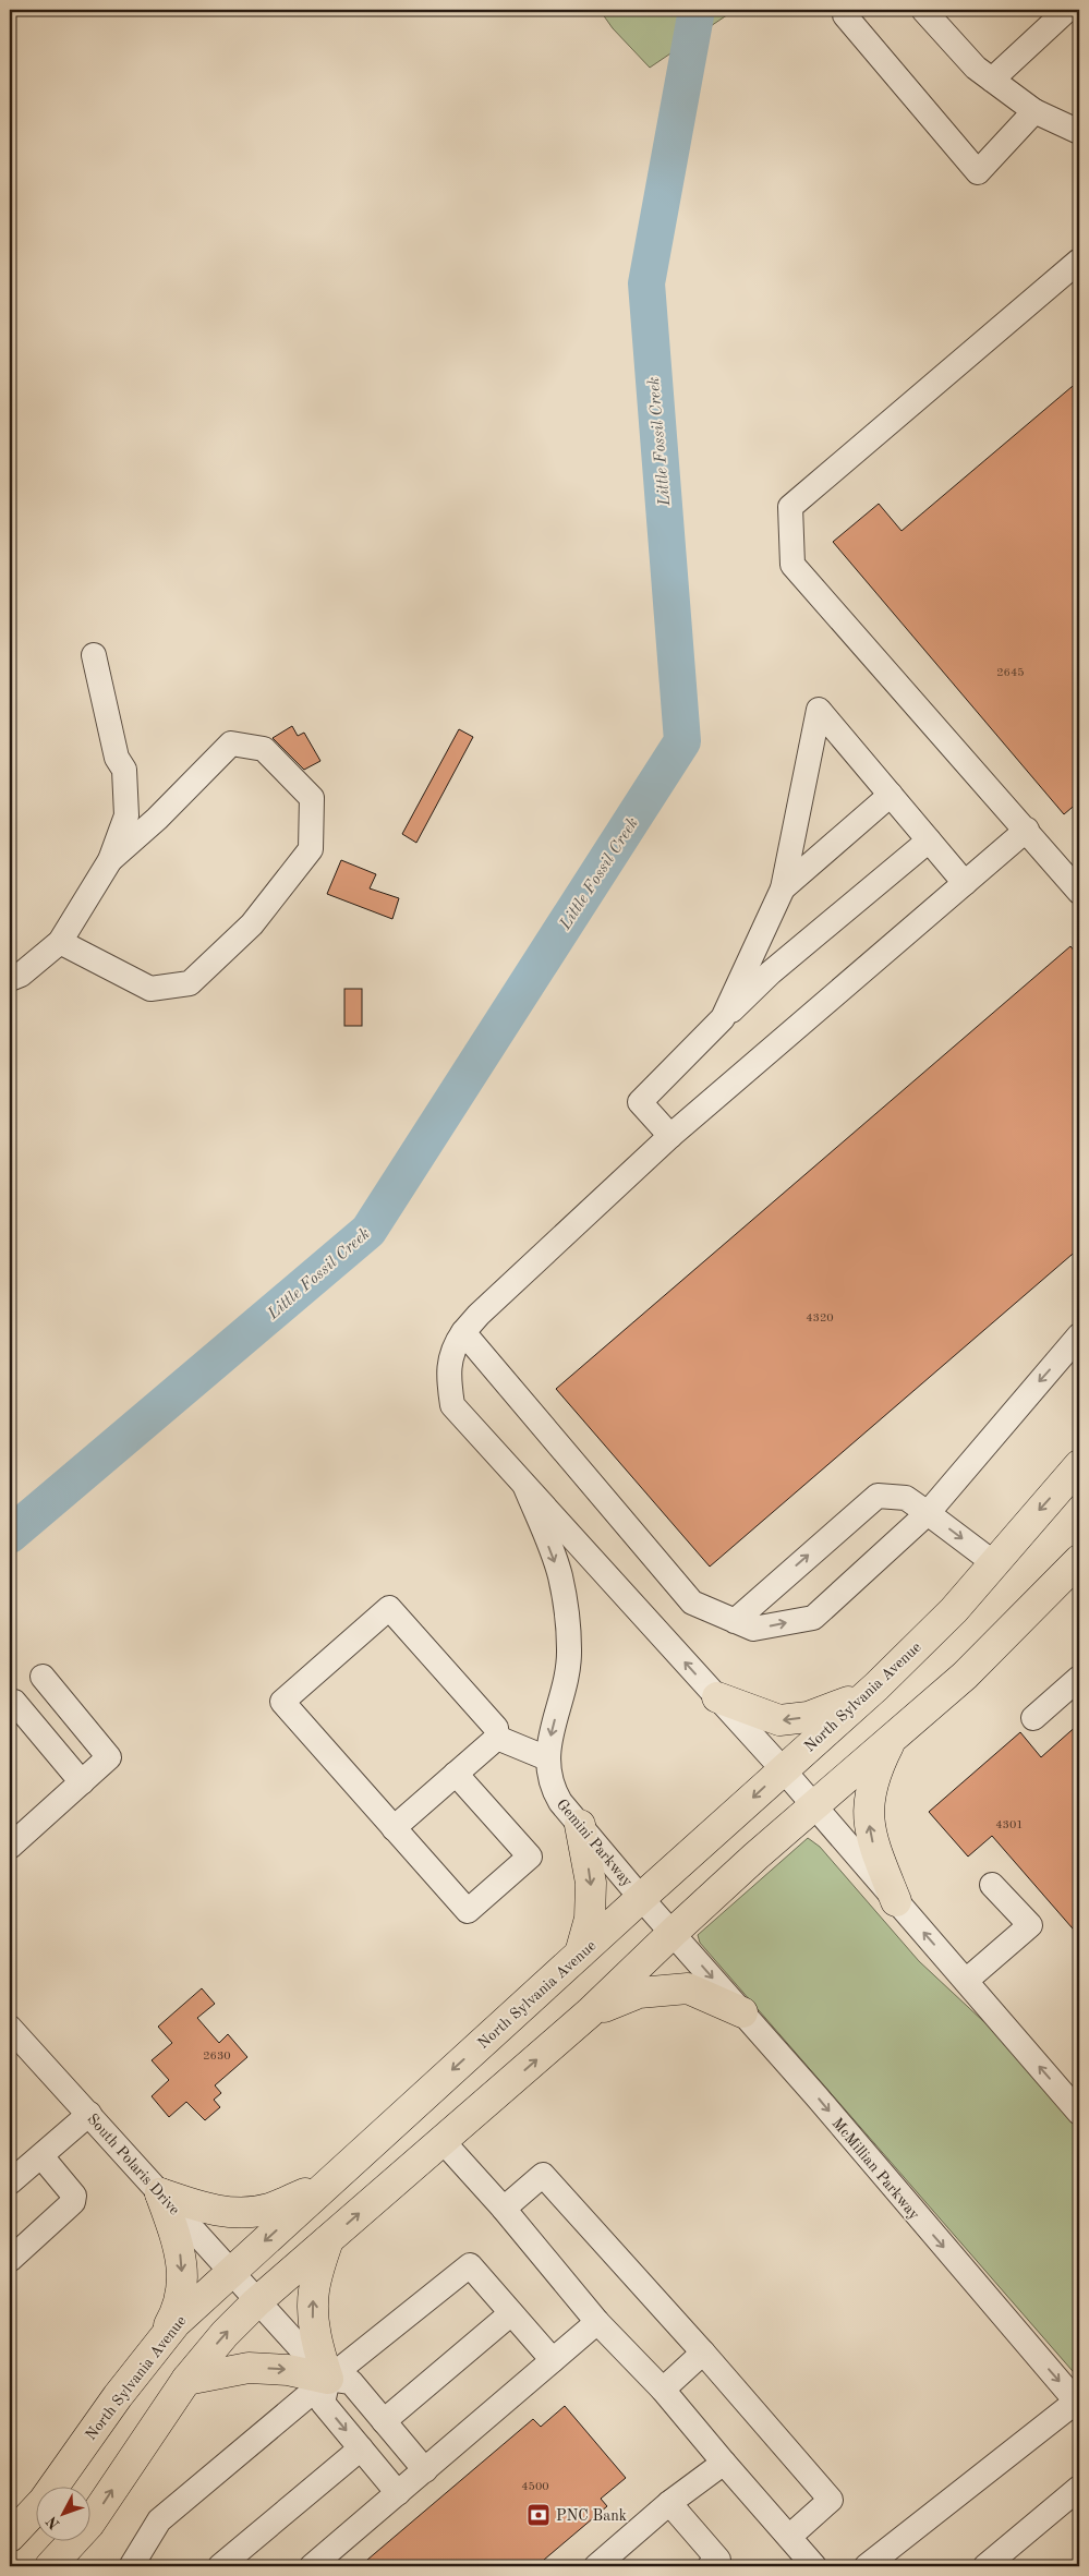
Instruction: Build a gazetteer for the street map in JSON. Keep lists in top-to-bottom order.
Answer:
{
  "streets": {
    "main road": ["North Sylvania Avenue"],
    "street": ["Gemini Parkway", "South Polaris Drive", "McMillian Parkway"]
  },
  "crossings": [
    ["North Sylvania Avenue", "Gemini Parkway"],
    ["North Sylvania Avenue", "South Polaris Drive"],
    ["Gemini Parkway", "McMillian Parkway"]
  ],
  "water": ["Little Fossil Creek"],
  "places": {
    "bank": ["PNC Bank"]
  },
  "house_numbers": [
    "2645",
    "4320",
    "4301",
    "2630",
    "4500"
  ],
  "north": "bottom left"
}
